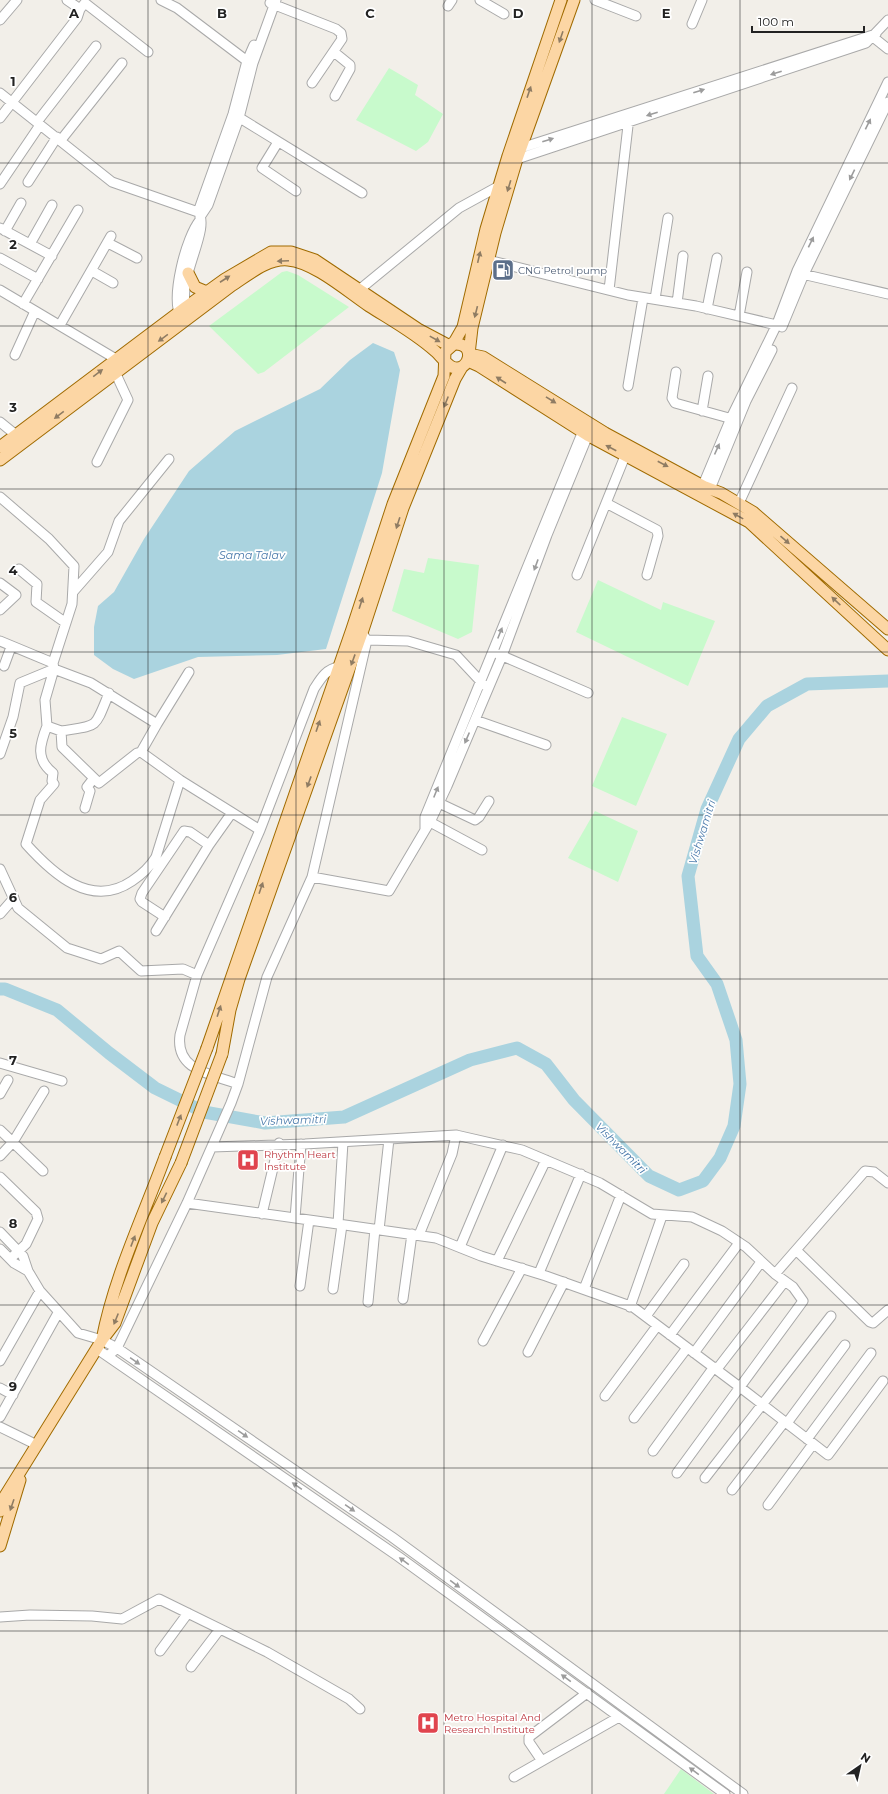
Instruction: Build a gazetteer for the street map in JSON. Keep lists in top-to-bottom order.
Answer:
{
  "water": ["Sama Talav", "Vishwamitri"],
  "places": {
    "fuel station": ["CNG Petrol pump"],
    "hospital": ["Rhythm Heart Institute", "Metro Hospital And Research Institute"]
  },
  "scale_bar": "100 m",
  "north": "top right",
  "grid": {
    "columns": [
      "A",
      "B",
      "C",
      "D",
      "E"
    ],
    "rows": [
      "1",
      "2",
      "3",
      "4",
      "5",
      "6",
      "7",
      "8",
      "9"
    ]
  }
}
